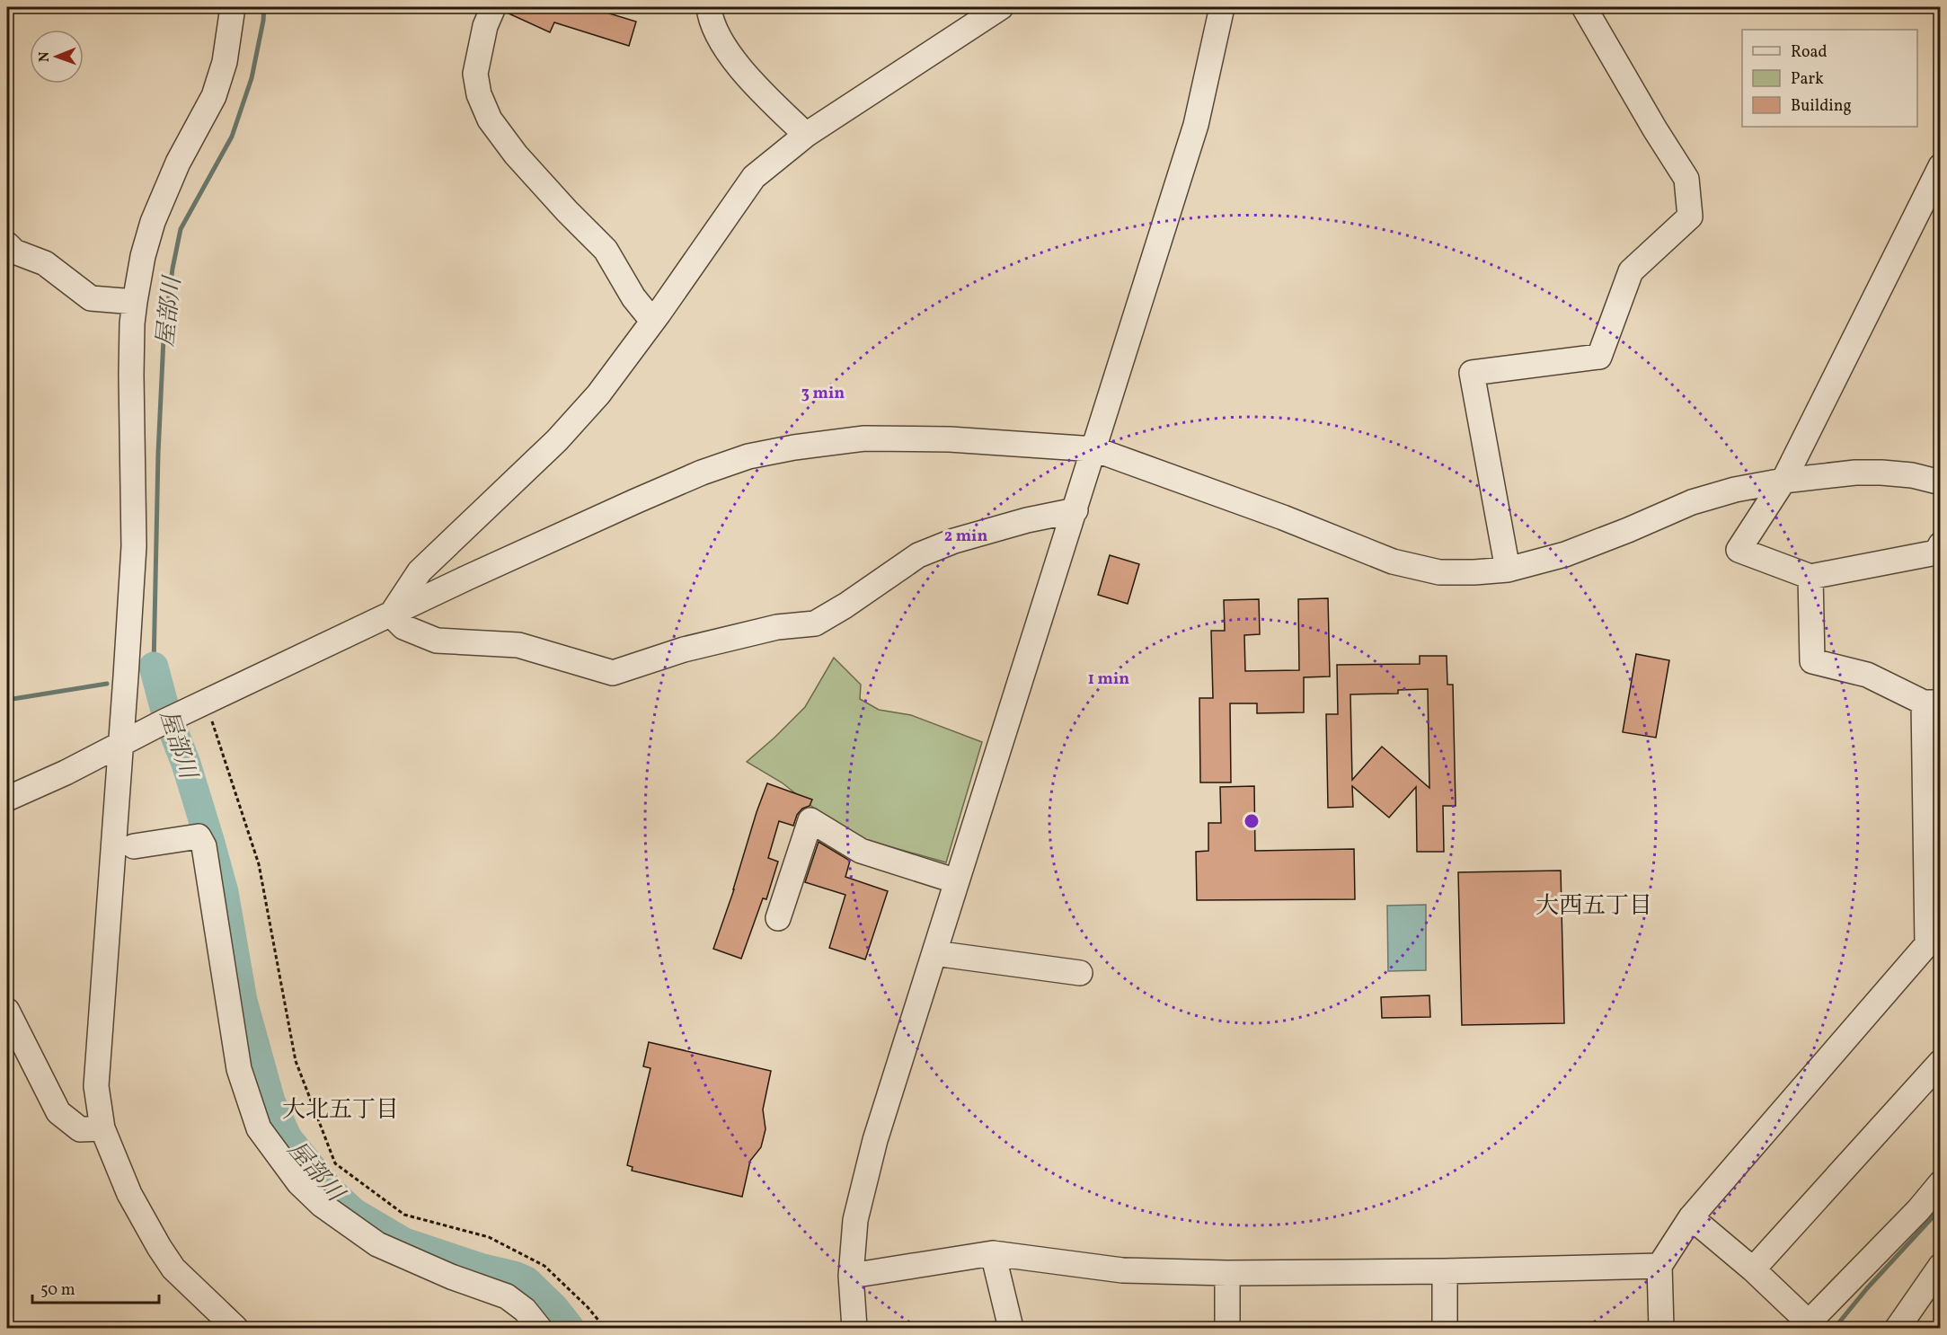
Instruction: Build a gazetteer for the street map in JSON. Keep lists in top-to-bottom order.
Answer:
{
  "districts": ["大西五丁目", "大北五丁目"],
  "water": ["屋部川"],
  "legend": ["Road", "Park", "Building"],
  "scale_bar": "50 m",
  "north": "left",
  "rings": ["3 min", "2 min", "1 min"]
}
